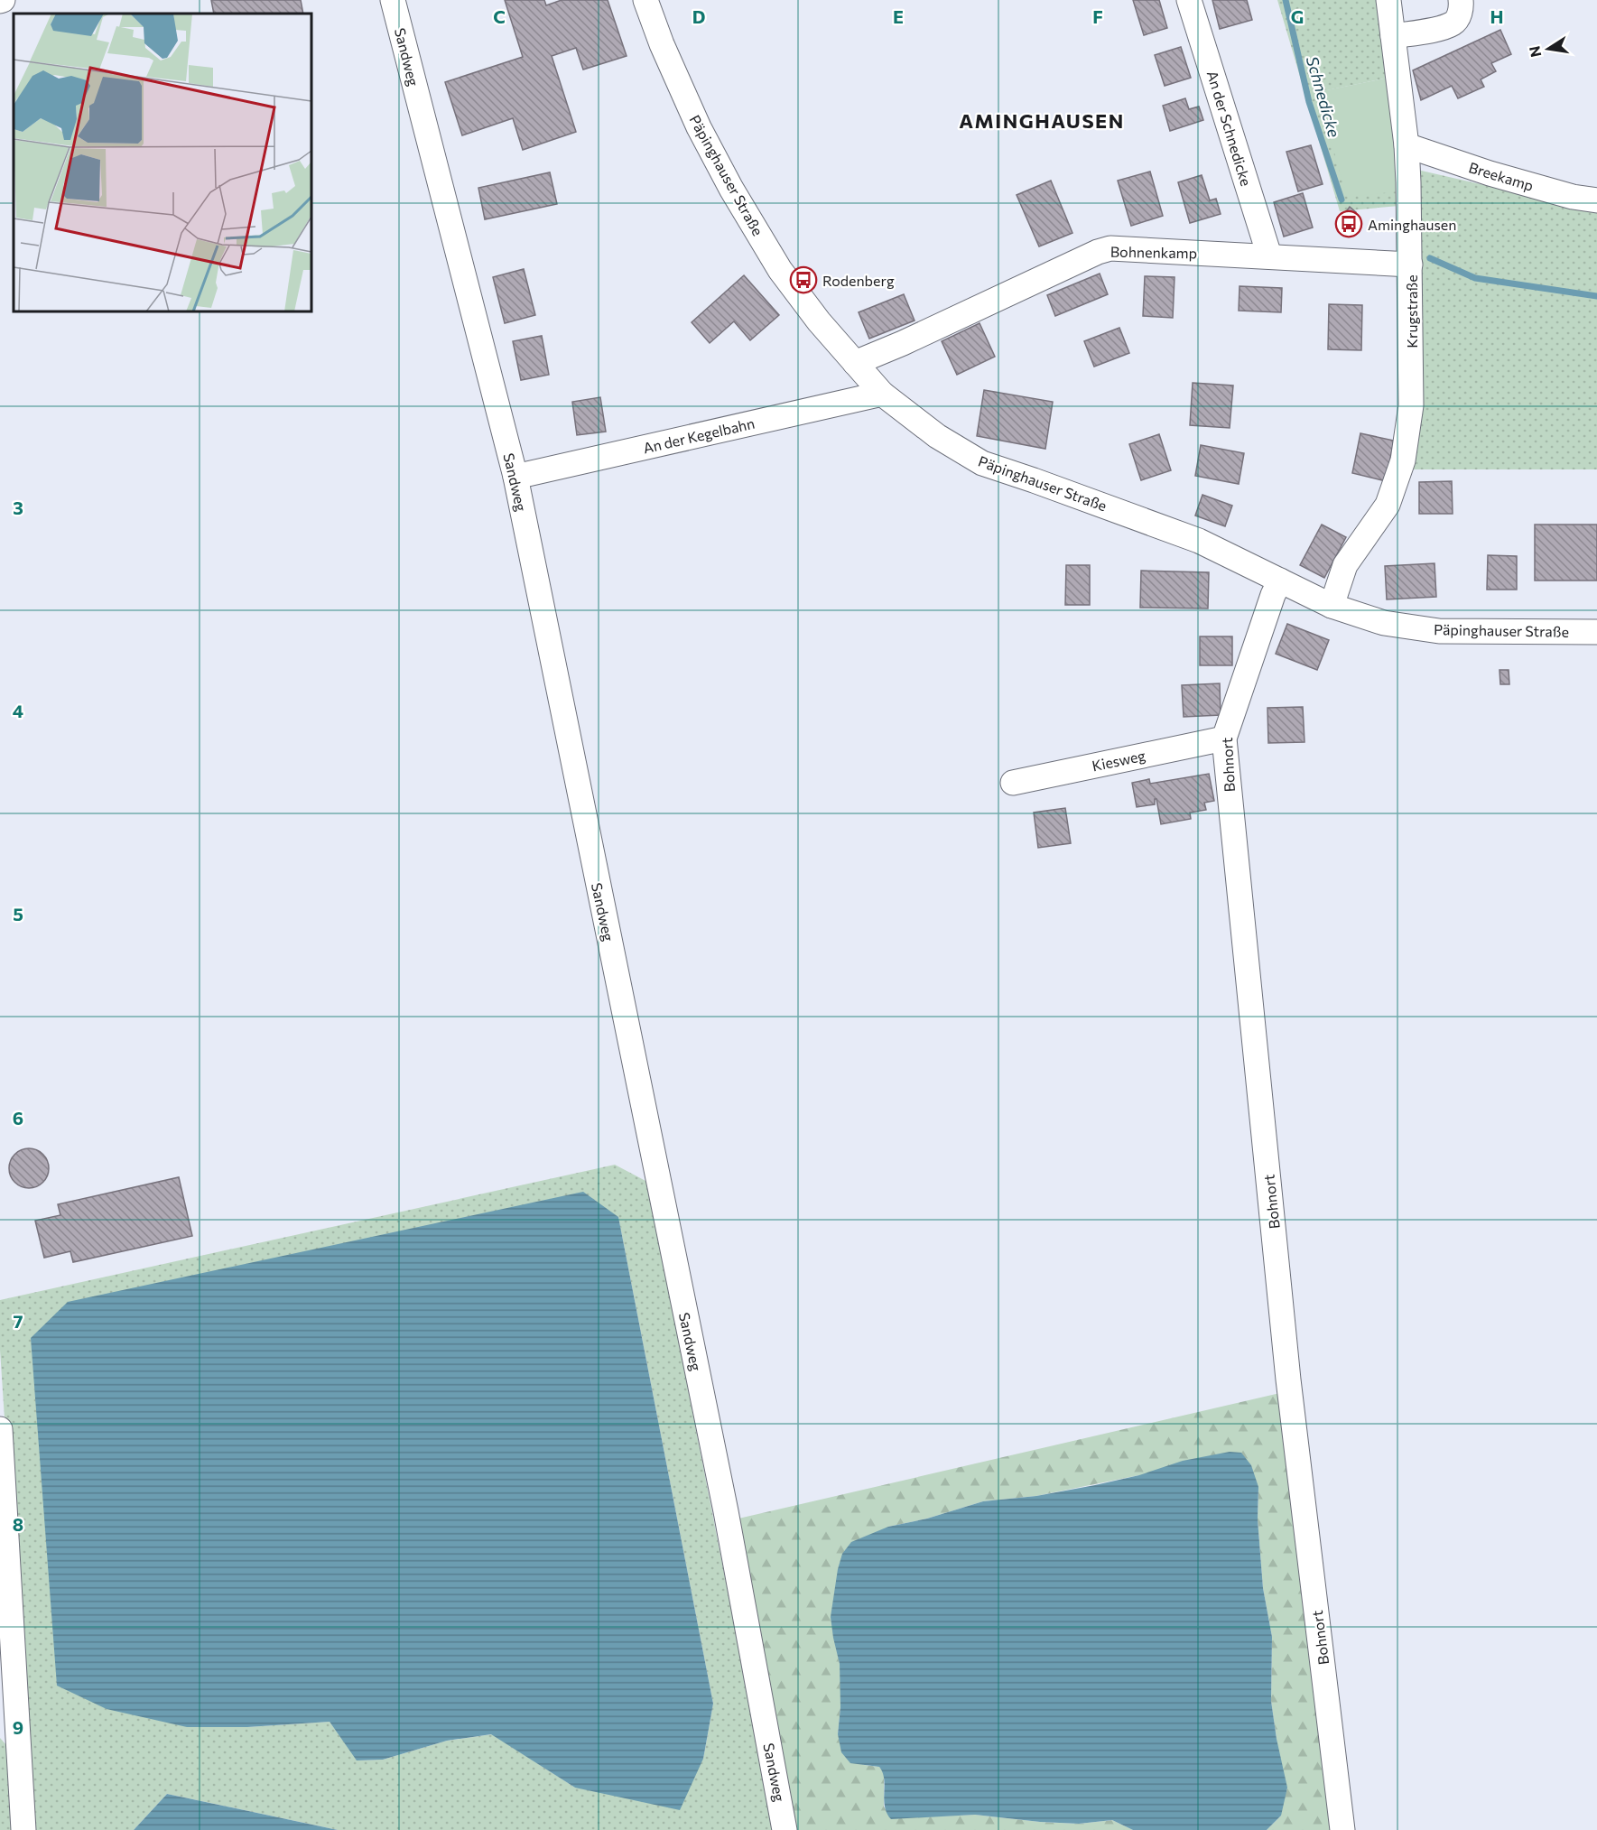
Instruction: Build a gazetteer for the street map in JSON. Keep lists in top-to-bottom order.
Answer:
{
  "streets": {
    "street": [
      "Sandweg",
      "An der Schnedicke",
      "Päpinghauser Straße",
      "Breekamp",
      "Bohnenkamp",
      "Krugstraße",
      "An der Kegelbahn",
      "Kiesweg",
      "Bohnort"
    ]
  },
  "crossings": [
    ["Sandweg", "An der Kegelbahn"],
    ["An der Schnedicke", "Bohnenkamp"],
    ["Päpinghauser Straße", "Bohnenkamp"],
    ["Päpinghauser Straße", "Krugstraße"],
    ["Päpinghauser Straße", "An der Kegelbahn"],
    ["Päpinghauser Straße", "Bohnort"],
    ["Breekamp", "Krugstraße"],
    ["Bohnenkamp", "Krugstraße"],
    ["Kiesweg", "Bohnort"]
  ],
  "districts": ["AMINGHAUSEN"],
  "water": ["Schnedicke"],
  "places": {
    "bus stop": ["Aminghausen", "Rodenberg"]
  },
  "north": "left",
  "grid": {
    "columns": [
      "C",
      "D",
      "E",
      "F",
      "G",
      "H"
    ],
    "rows": [
      "3",
      "4",
      "5",
      "6",
      "7",
      "8",
      "9"
    ]
  }
}
